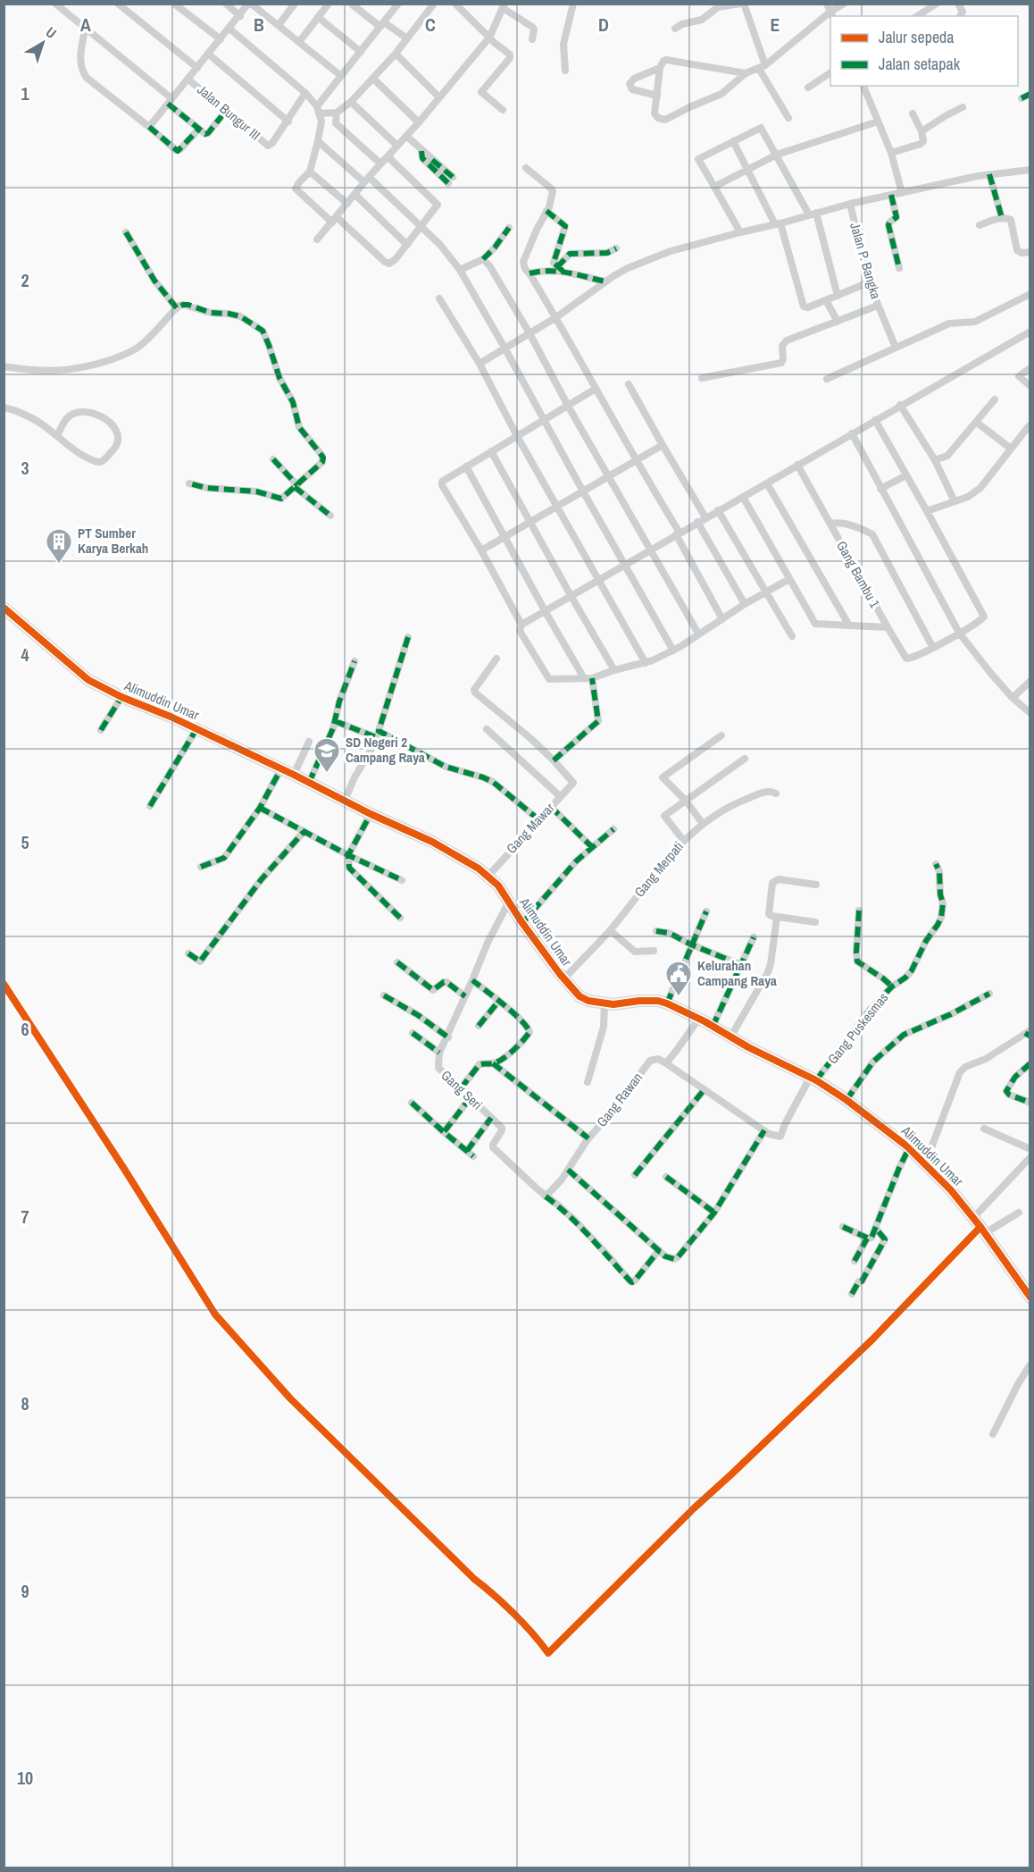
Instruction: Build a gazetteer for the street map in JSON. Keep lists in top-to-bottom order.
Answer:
{
  "streets": {
    "street": [
      "Jalan Bungur III",
      "Jalan P. Bangka",
      "Gang Bambu 1",
      "Alimuddin Umar",
      "Gang Mawar",
      "Gang Merpati",
      "Gang Puskesmas",
      "Gang Seri",
      "Gang Rawan"
    ]
  },
  "crossings": [
    ["Alimuddin Umar", "Gang Mawar"],
    ["Alimuddin Umar", "Gang Merpati"],
    ["Alimuddin Umar", "Gang Puskesmas"],
    ["Alimuddin Umar", "Gang Seri"],
    ["Gang Seri", "Gang Rawan"]
  ],
  "places": {
    "building": ["PT Sumber Karya Berkah"],
    "school or university": ["SD Negeri 2 Campang Raya"],
    "public building": ["Kelurahan Campang Raya"]
  },
  "legend": ["Jalur sepeda", "Jalan setapak"],
  "north": "top right",
  "grid": {
    "columns": [
      "A",
      "B",
      "C",
      "D",
      "E"
    ],
    "rows": [
      "1",
      "2",
      "3",
      "4",
      "5",
      "6",
      "7",
      "8",
      "9",
      "10"
    ]
  }
}
